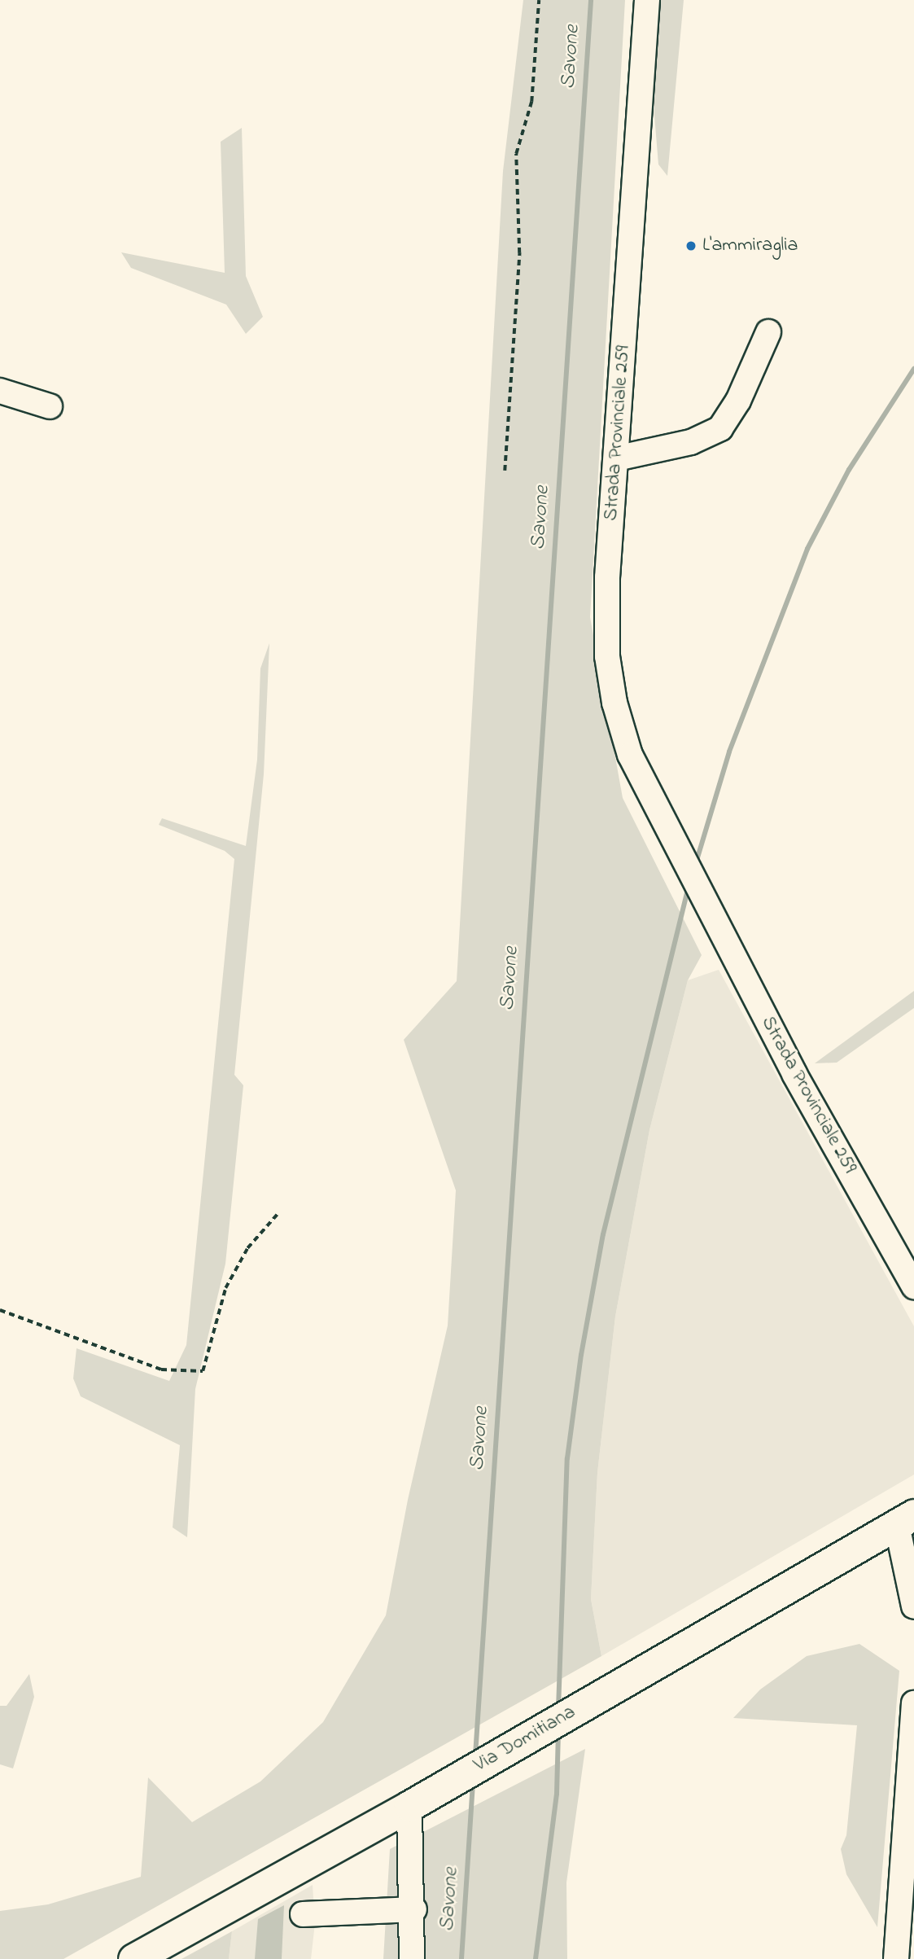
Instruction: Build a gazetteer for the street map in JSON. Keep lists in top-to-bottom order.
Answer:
{
  "streets": {
    "main road": ["Via Domitiana"],
    "street": ["Strada Provinciale 259"]
  },
  "water": ["Savone"],
  "places": ["L'ammiraglia"]
}
